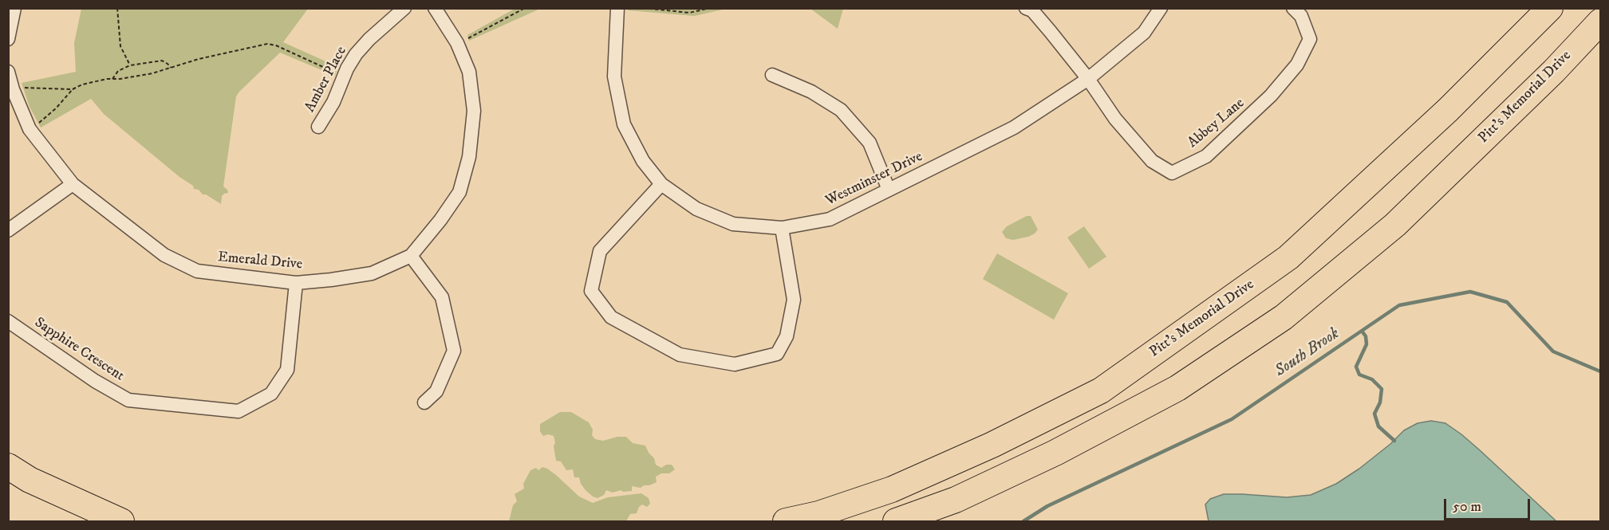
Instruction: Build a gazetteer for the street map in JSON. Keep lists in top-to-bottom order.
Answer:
{
  "streets": {
    "highway": ["Pitt's Memorial Drive"],
    "street": [
      "Amber Place",
      "Abbey Lane",
      "Westminster Drive",
      "Emerald Drive",
      "Sapphire Crescent"
    ]
  },
  "crossings": [
    ["Abbey Lane", "Westminster Drive"],
    ["Emerald Drive", "Sapphire Crescent"]
  ],
  "water": ["South Brook"],
  "scale_bar": "50 m"
}
